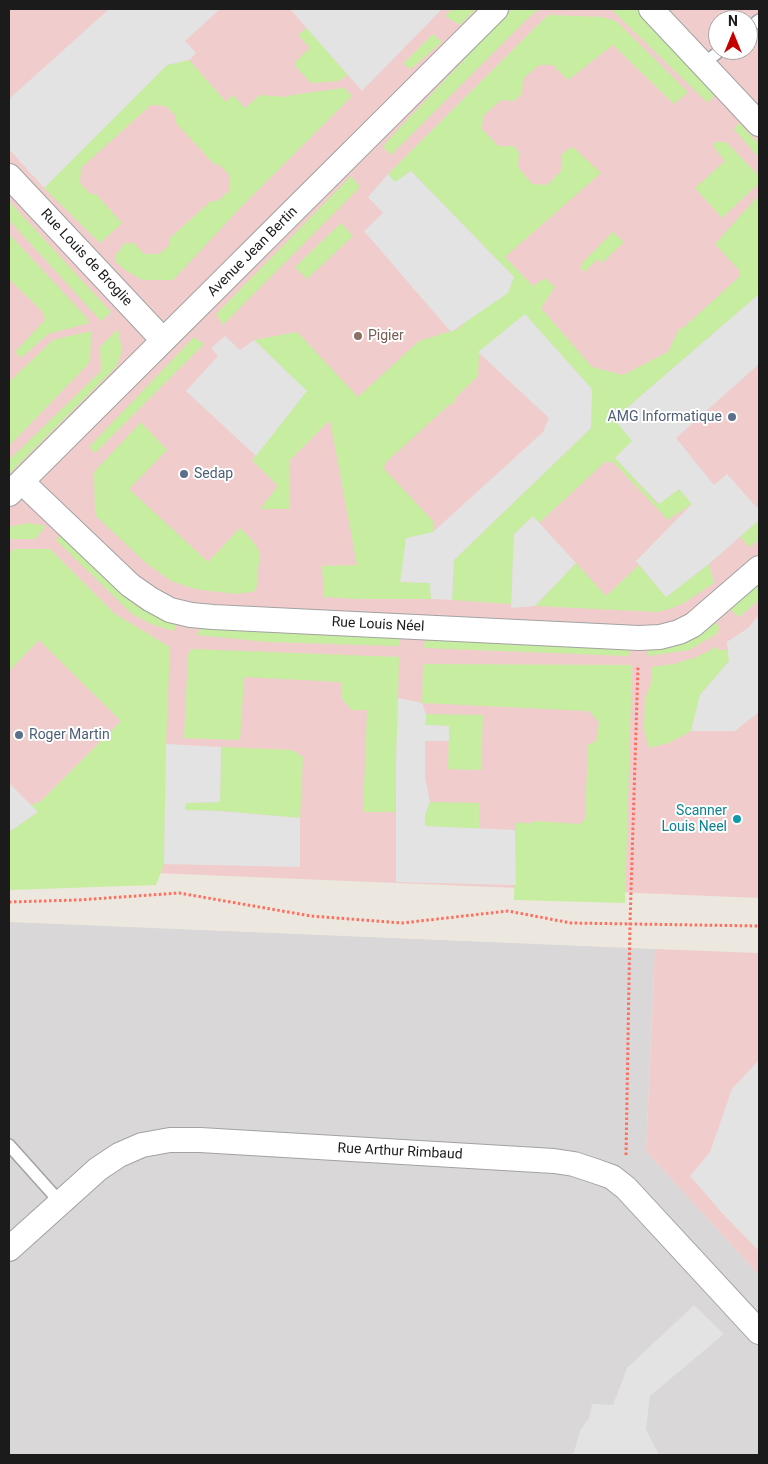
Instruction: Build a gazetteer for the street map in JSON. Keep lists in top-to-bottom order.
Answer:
{
  "streets": {
    "street": [
      "Avenue Jean Bertin",
      "Rue Louis de Broglie",
      "Rue Louis Néel",
      "Rue Arthur Rimbaud"
    ]
  },
  "crossings": [
    ["Avenue Jean Bertin", "Rue Louis de Broglie"],
    ["Avenue Jean Bertin", "Rue Louis Néel"]
  ],
  "places": [
    "Pigier",
    "AMG Informatique",
    "Sedap",
    "Roger Martin",
    "Scanner Louis Neel"
  ],
  "north": "top"
}
